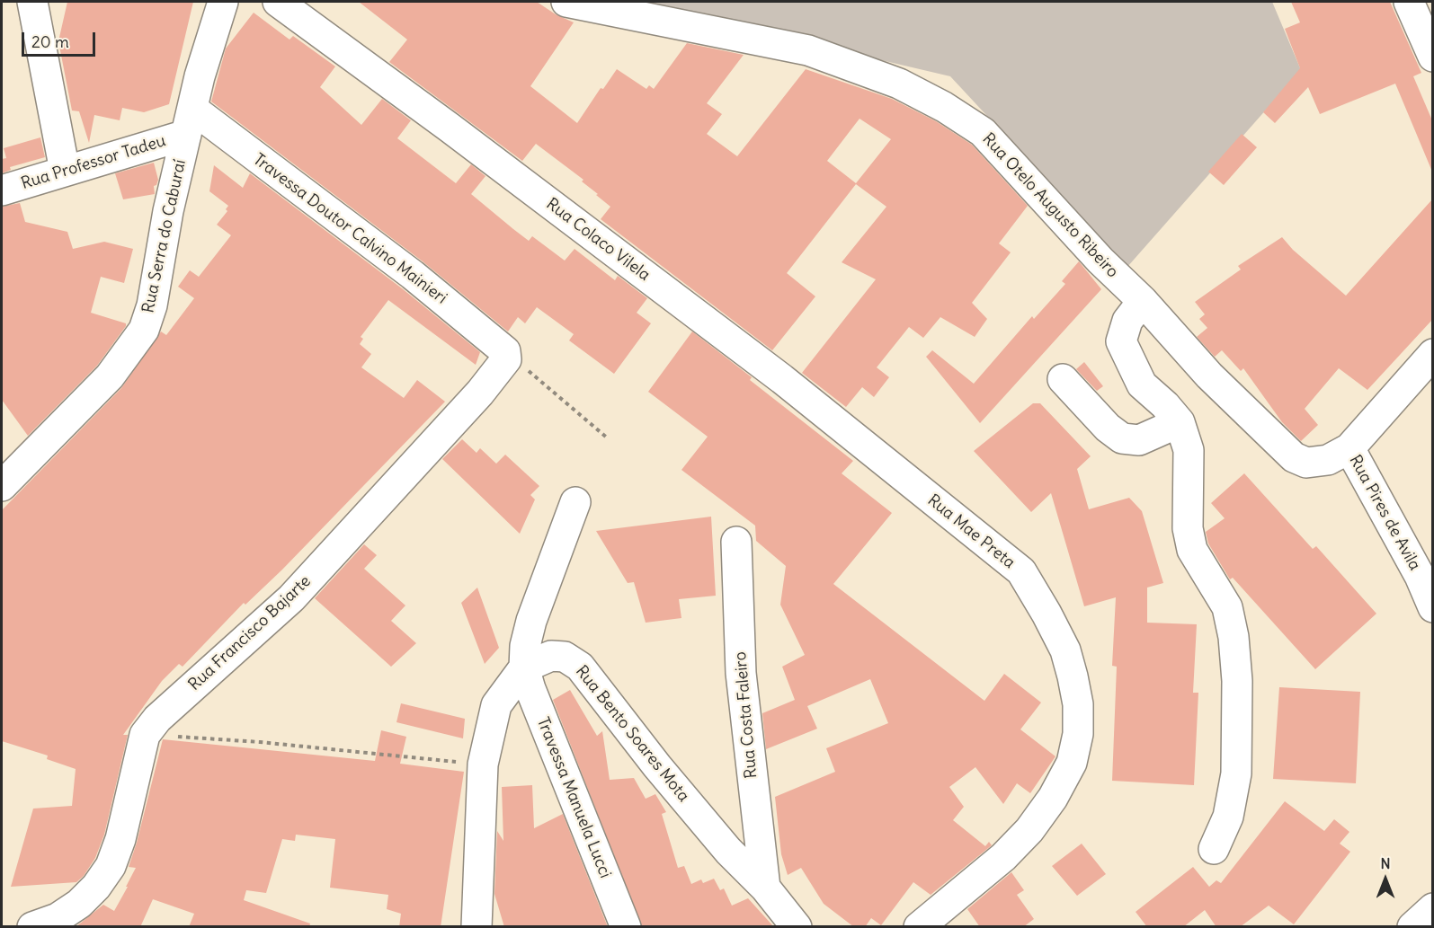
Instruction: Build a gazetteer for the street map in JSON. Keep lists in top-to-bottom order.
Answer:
{
  "streets": {
    "street": [
      "Rua Professor Tadeu",
      "Rua Otelo Augusto Ribeiro",
      "Travessa Doutor Calvino Mainieri",
      "Rua Serra do Caburaí",
      "Rua Colaco Vilela",
      "Rua Pires de Avila",
      "Rua Mae Preta",
      "Rua Francisco Bajarte",
      "Rua Costa Faleiro",
      "Rua Bento Soares Mota",
      "Travessa Manuela Lucci"
    ]
  },
  "crossings": [
    ["Rua Professor Tadeu", "Travessa Doutor Calvino Mainieri"],
    ["Rua Professor Tadeu", "Rua Serra do Caburaí"],
    ["Rua Otelo Augusto Ribeiro", "Rua Pires de Avila"],
    ["Travessa Doutor Calvino Mainieri", "Rua Serra do Caburaí"],
    ["Travessa Doutor Calvino Mainieri", "Rua Francisco Bajarte"],
    ["Rua Colaco Vilela", "Rua Mae Preta"],
    ["Rua Costa Faleiro", "Rua Bento Soares Mota"],
    ["Rua Bento Soares Mota", "Travessa Manuela Lucci"]
  ],
  "scale_bar": "20 m",
  "north": "top"
}
